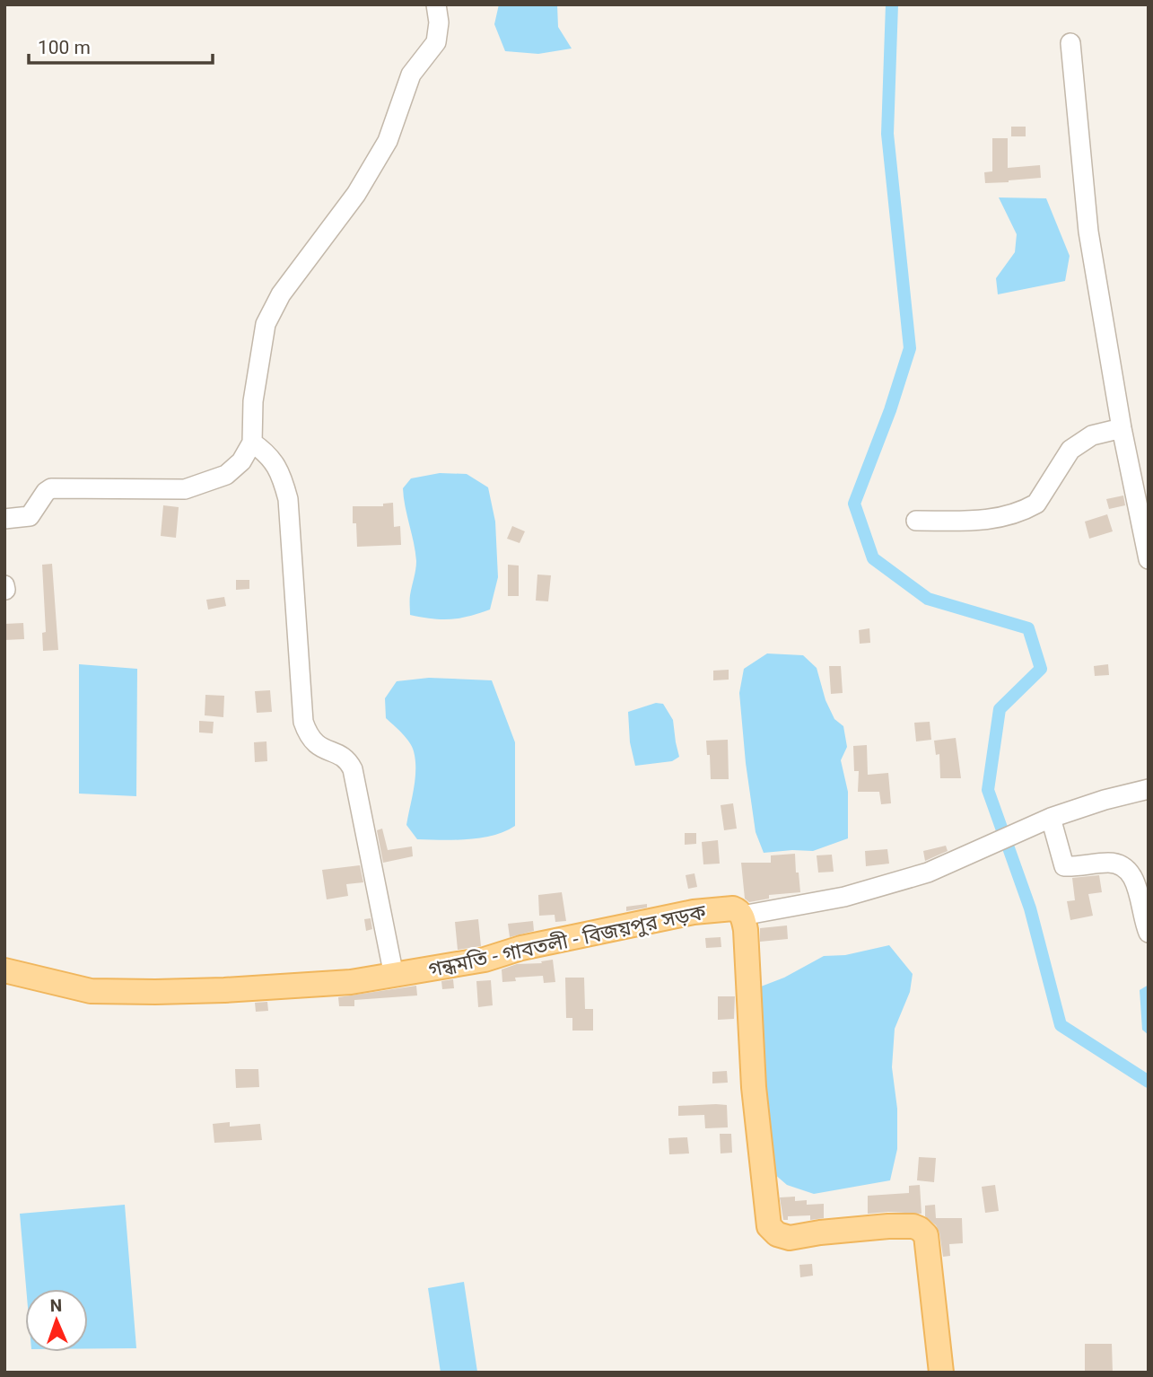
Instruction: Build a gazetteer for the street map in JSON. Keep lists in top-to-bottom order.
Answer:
{
  "streets": {
    "main road": ["গন্ধমতি - গাবতলী - বিজয়পুর সড়ক"]
  },
  "scale_bar": "100 m",
  "north": "top"
}
